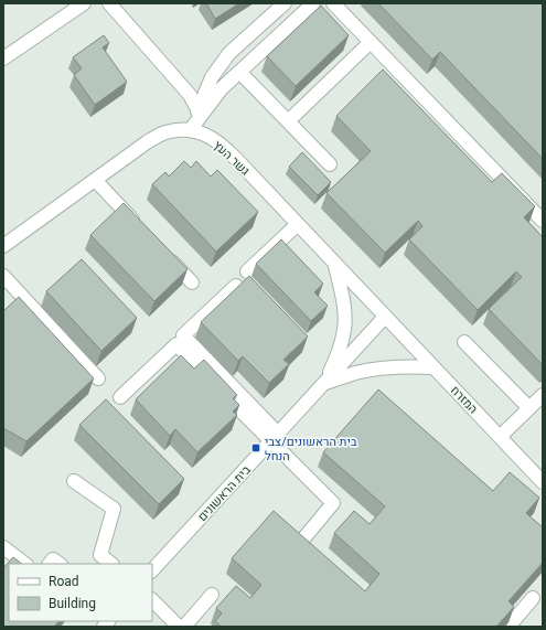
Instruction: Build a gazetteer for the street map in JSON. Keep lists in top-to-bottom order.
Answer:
{
  "streets": {
    "street": ["גשר העץ", "המזרח", "בית הראשונים"]
  },
  "crossings": [
    ["גשר העץ", "המזרח"],
    ["גשר העץ", "בית הראשונים"],
    ["המזרח", "בית הראשונים"]
  ],
  "places": {
    "transit": ["בית הראשונים/צבי הנחל"]
  },
  "legend": ["Road", "Building"]
}
